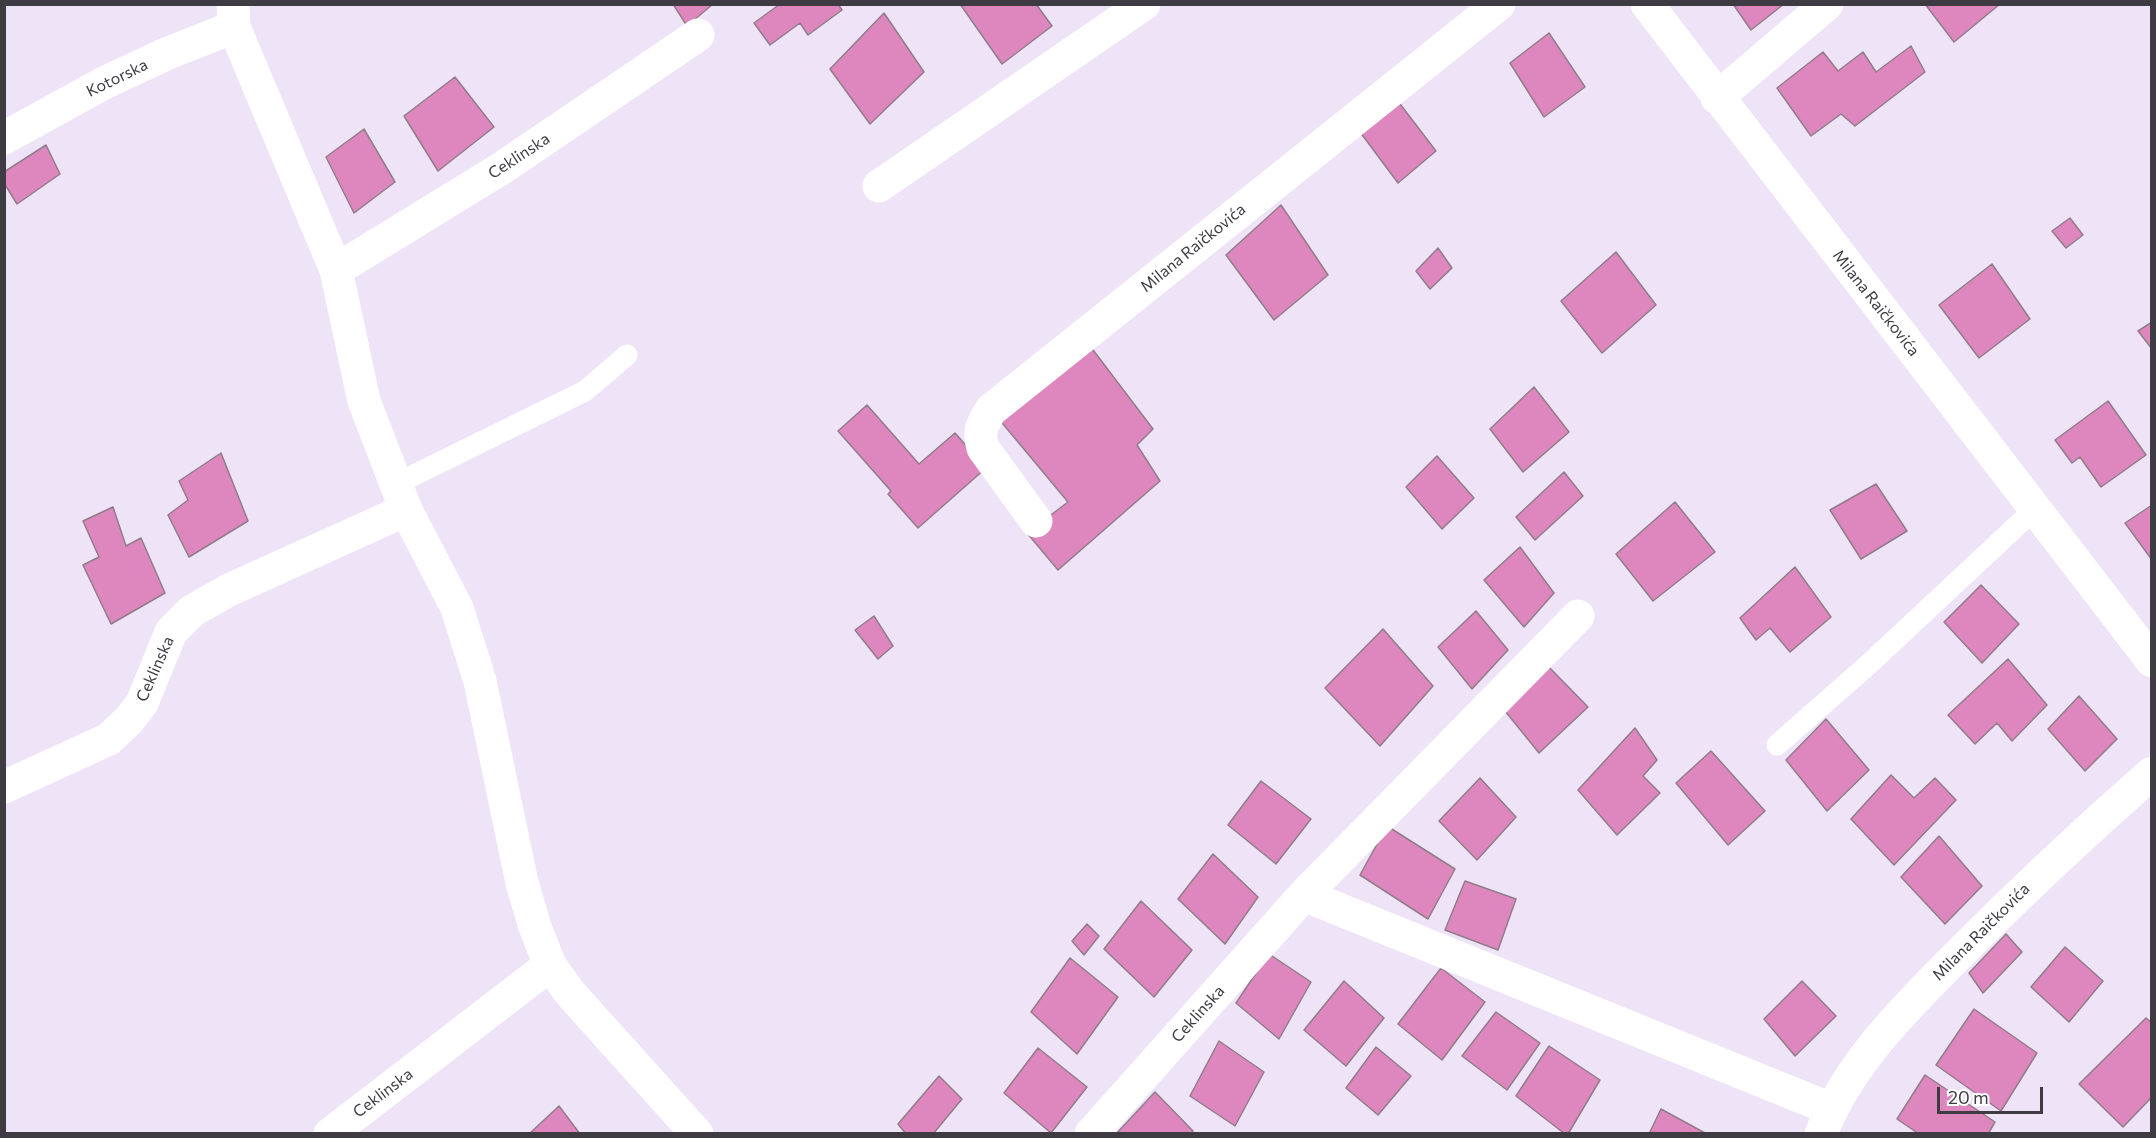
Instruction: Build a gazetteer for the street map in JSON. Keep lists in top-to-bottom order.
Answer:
{
  "streets": {
    "street": ["Kotorska", "Ceklinska", "Milana Raičkovića"]
  },
  "scale_bar": "20 m"
}
